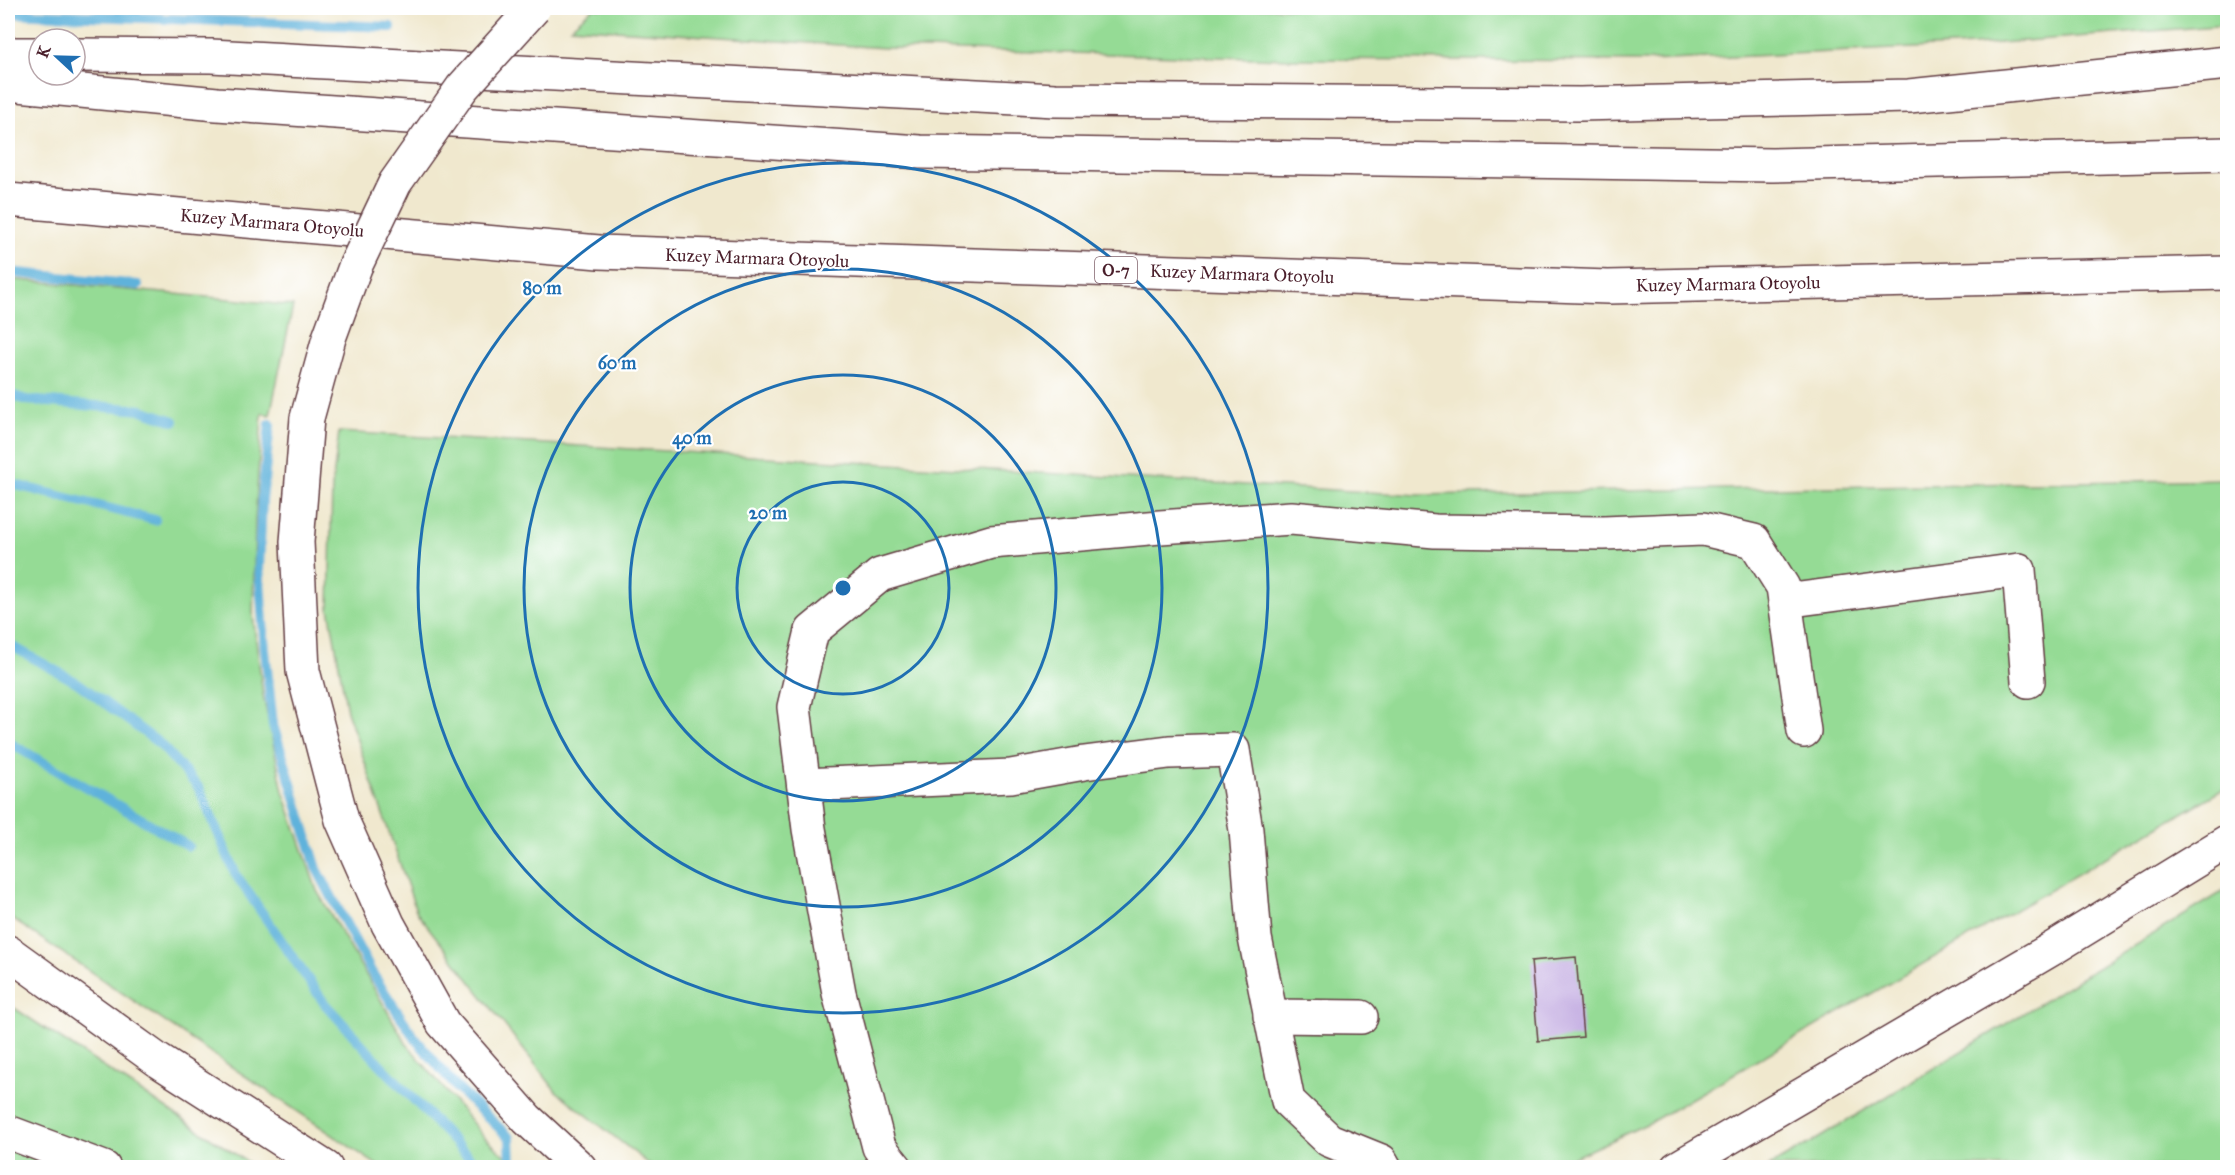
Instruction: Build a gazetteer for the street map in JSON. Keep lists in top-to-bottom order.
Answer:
{
  "streets": {
    "main road": ["Kuzey Marmara Otoyolu", "O-7"]
  },
  "north": "left",
  "rings": [
    "80 m",
    "60 m",
    "40 m",
    "20 m"
  ]
}
